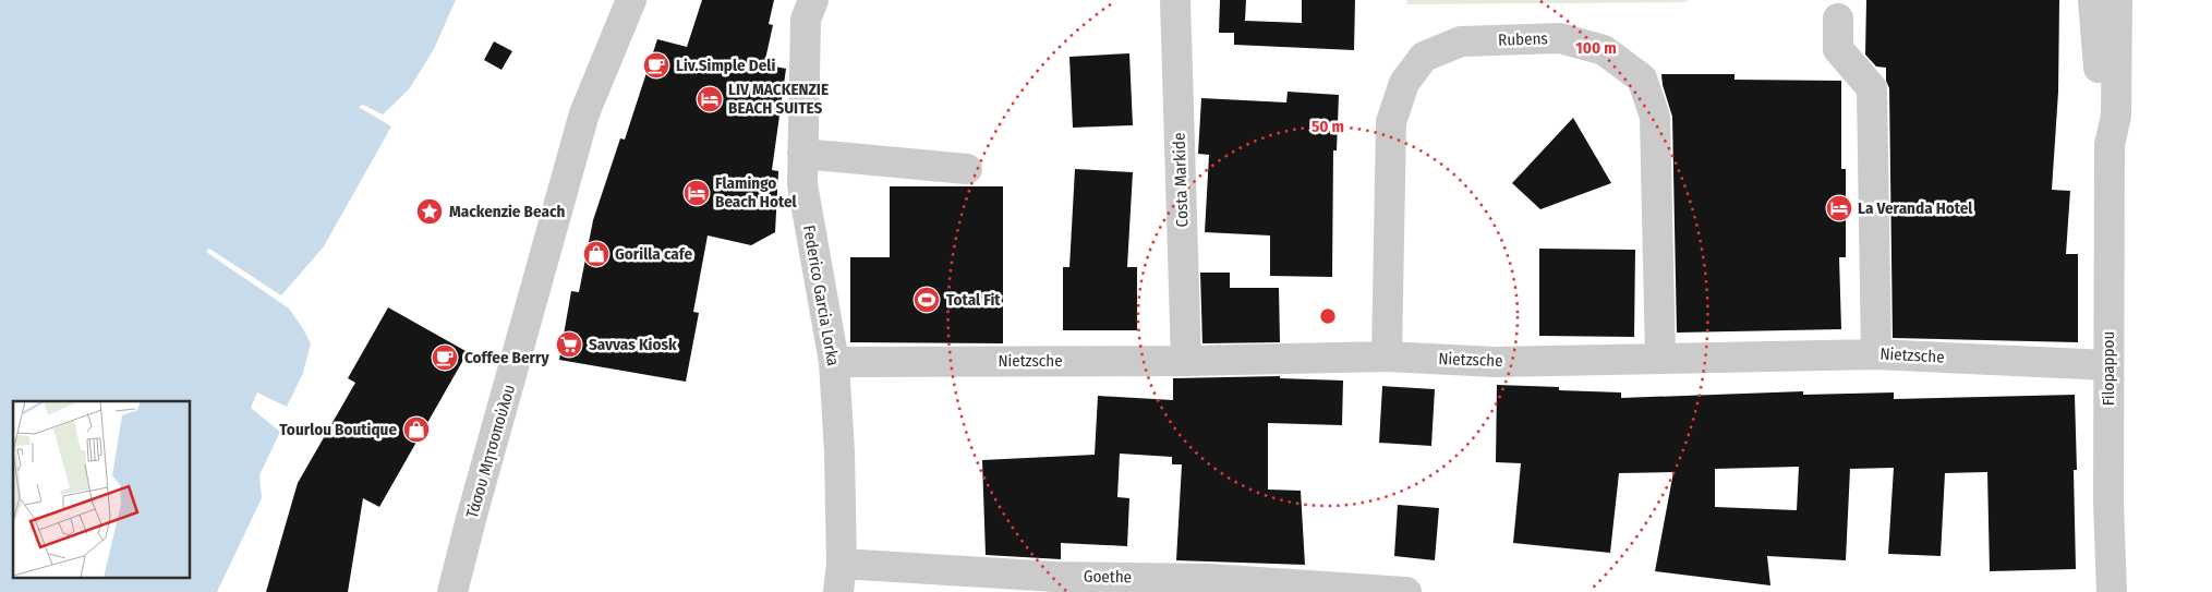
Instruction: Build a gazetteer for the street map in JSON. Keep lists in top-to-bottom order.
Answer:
{
  "streets": {
    "street": [
      "Rubens",
      "Costa Markide",
      "Federico Garcia Lorka",
      "Nietzsche",
      "Filopappou",
      "Τάσου Μητσοπούλου",
      "Goethe"
    ]
  },
  "crossings": [
    ["Rubens", "Nietzsche"],
    ["Costa Markide", "Nietzsche"],
    ["Federico Garcia Lorka", "Nietzsche"],
    ["Federico Garcia Lorka", "Goethe"],
    ["Nietzsche", "Filopappou"]
  ],
  "places": {
    "cafe": ["Liv.Simple Deli", "Coffee Berry"],
    "hotel": ["LIV MACKENZIE BEACH SUITES", "Flamingo Beach Hotel", "La Veranda Hotel"],
    "place": ["Mackenzie Beach"],
    "shop": ["Gorilla cafe", "Tourlou Boutique"],
    "sports": ["Total Fit"],
    "supermarket": ["Savvas Kiosk"]
  },
  "rings": ["100 m", "50 m"]
}
